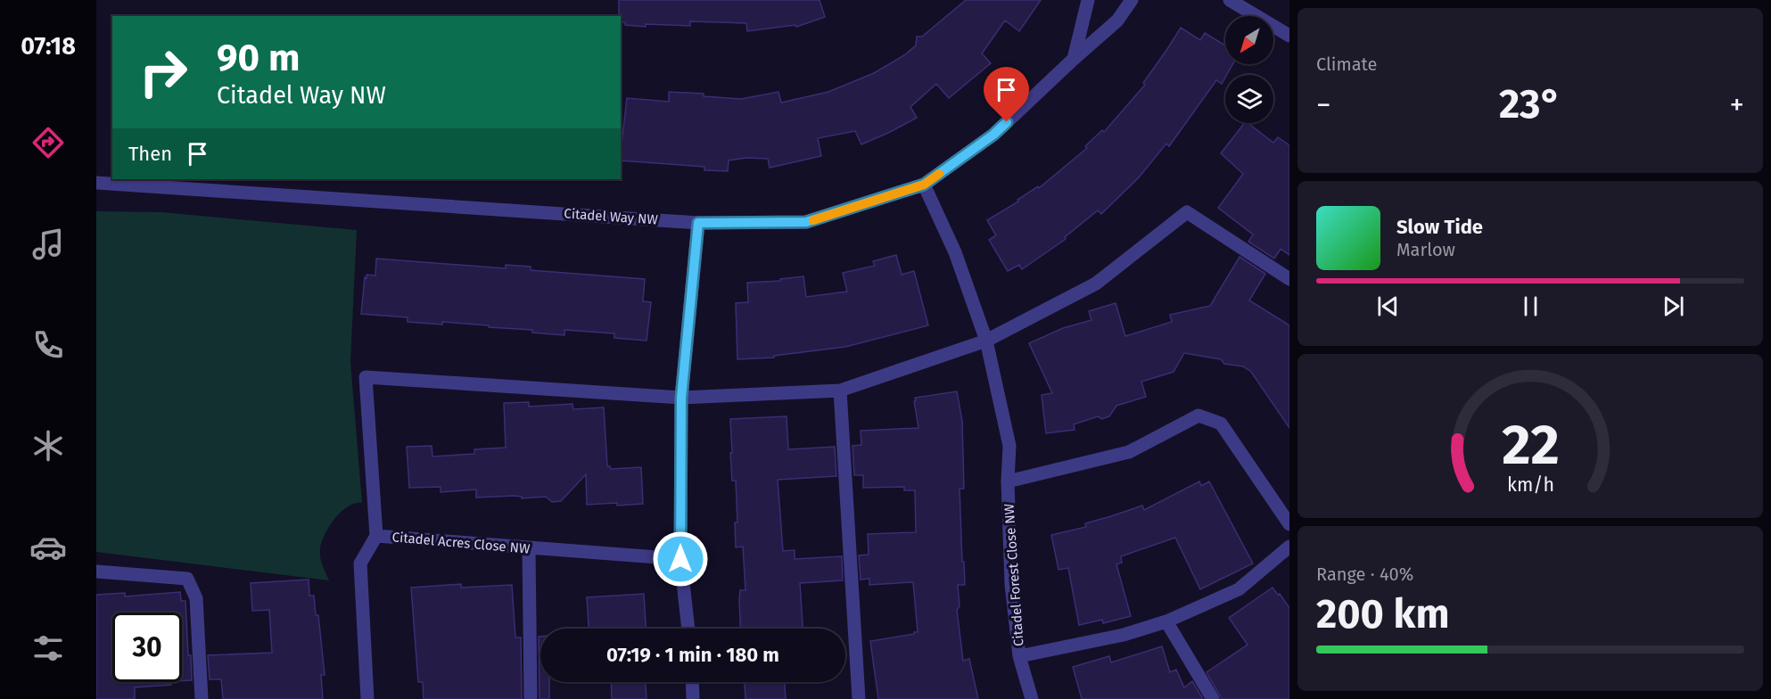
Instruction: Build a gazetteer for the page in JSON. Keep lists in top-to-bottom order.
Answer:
{
  "streets": {
    "street": ["Citadel Way NW", "Citadel Acres Close NW", "Citadel Forest Close NW"]
  },
  "crossings": [
    ["Citadel Way NW", "Citadel Forest Close NW"]
  ],
  "north": "bottom left",
  "page": {
    "tabs": "07:18",
    "tile": [
      "Climate",
      ["Range · 40%", "200 km"]
    ],
    "turn": ["90 m", "Citadel Way NW"],
    "heat": ["−", "23°", "+"],
    "then": "Then",
    "song": ["Slow Tide", "Marlow"],
    "limit": "30",
    "trip": "07:19 · 1 min · 180 m",
    "gauge": ["22", "km/h"]
  }
}
